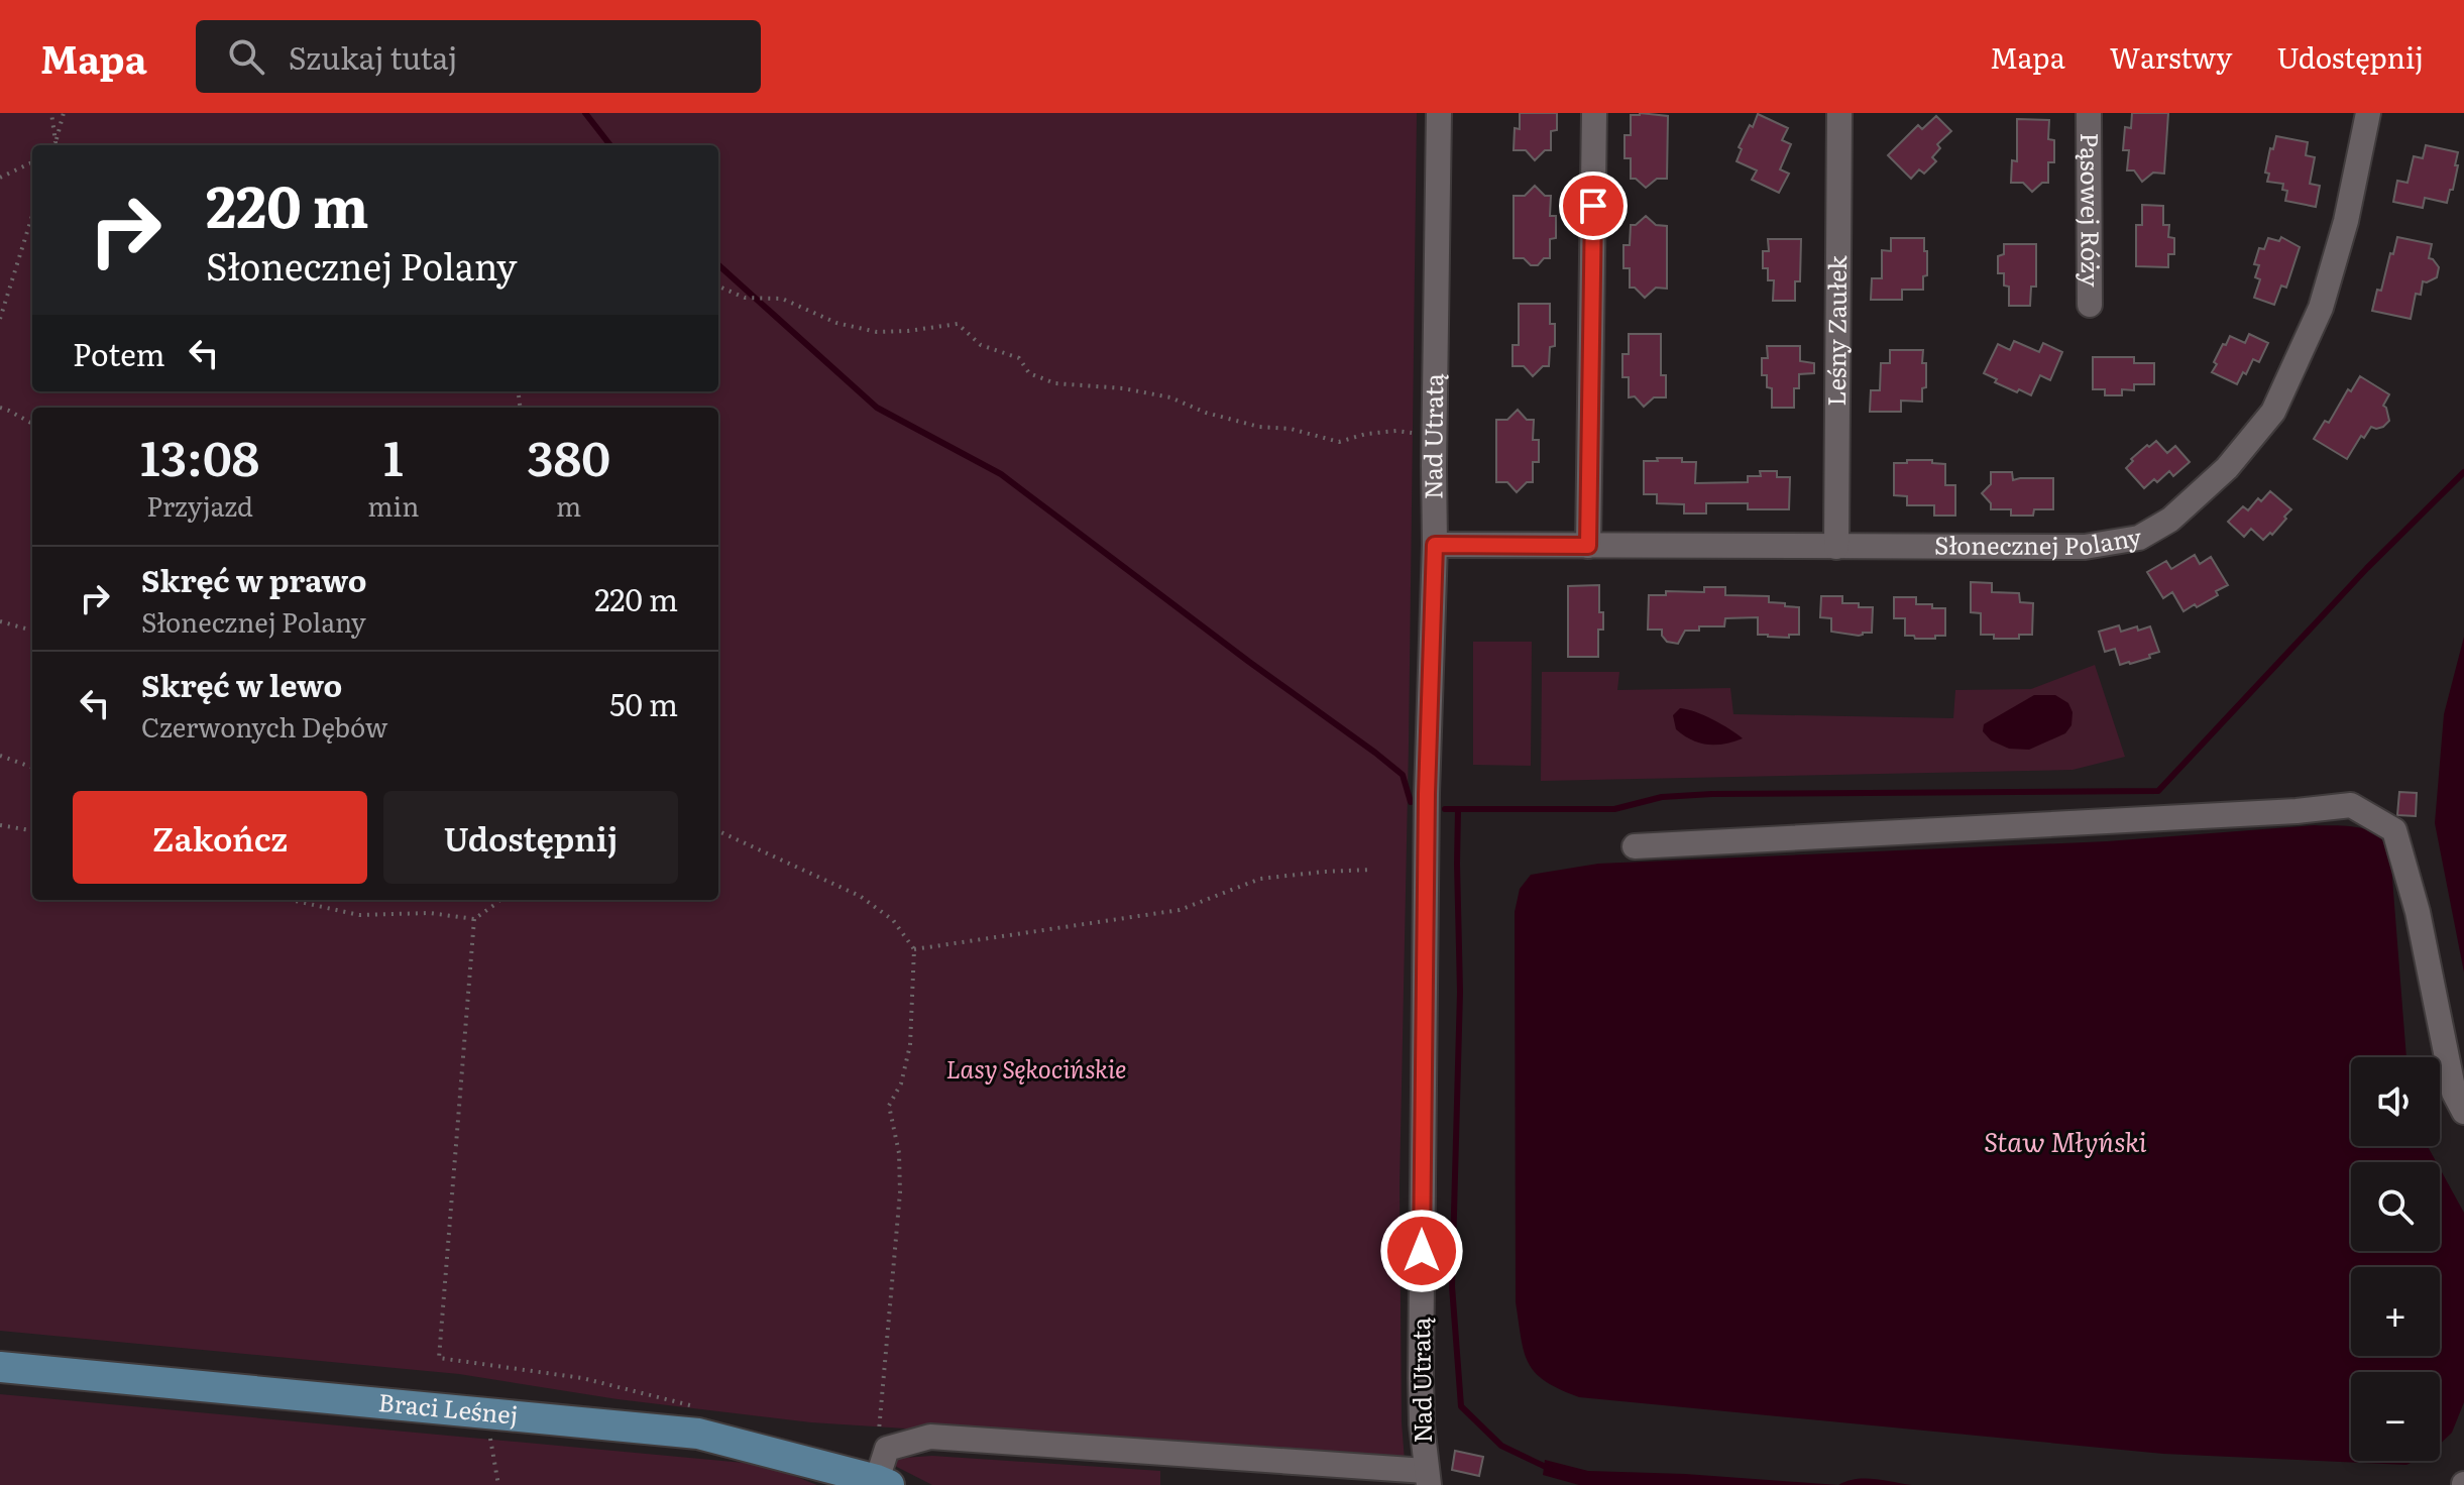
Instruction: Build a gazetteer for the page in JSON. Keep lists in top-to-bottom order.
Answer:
{
  "streets": {
    "main road": ["Braci Leśnej"],
    "street": [
      "Pąsowej Róży",
      "Leśny Zaułek",
      "Nad Utratą",
      "Słonecznej Polany"
    ]
  },
  "crossings": [
    ["Leśny Zaułek", "Słonecznej Polany"],
    ["Nad Utratą", "Słonecznej Polany"]
  ],
  "water": ["Staw Młyński"],
  "parks": ["Lasy Sękocińskie"],
  "page": {
    "header": "Mapa",
    "search": "Szukaj tutaj",
    "nav": ["Mapa", "Warstwy", "Udostępnij"],
    "turn": ["220 m", "Słonecznej Polany"],
    "then": "Potem",
    "eta": [
      "13:08",
      "Przyjazd",
      "1",
      "min",
      "380",
      "m"
    ],
    "list": [
      {
        "name": "Skręć w prawo",
        "note": "Słonecznej Polany",
        "value": "220 m"
      },
      {
        "name": "Skręć w lewo",
        "note": "Czerwonych Dębów",
        "value": "50 m"
      }
    ],
    "buttons": ["Zakończ", "Udostępnij"],
    "map_buttons": ["+", "−"]
  }
}
